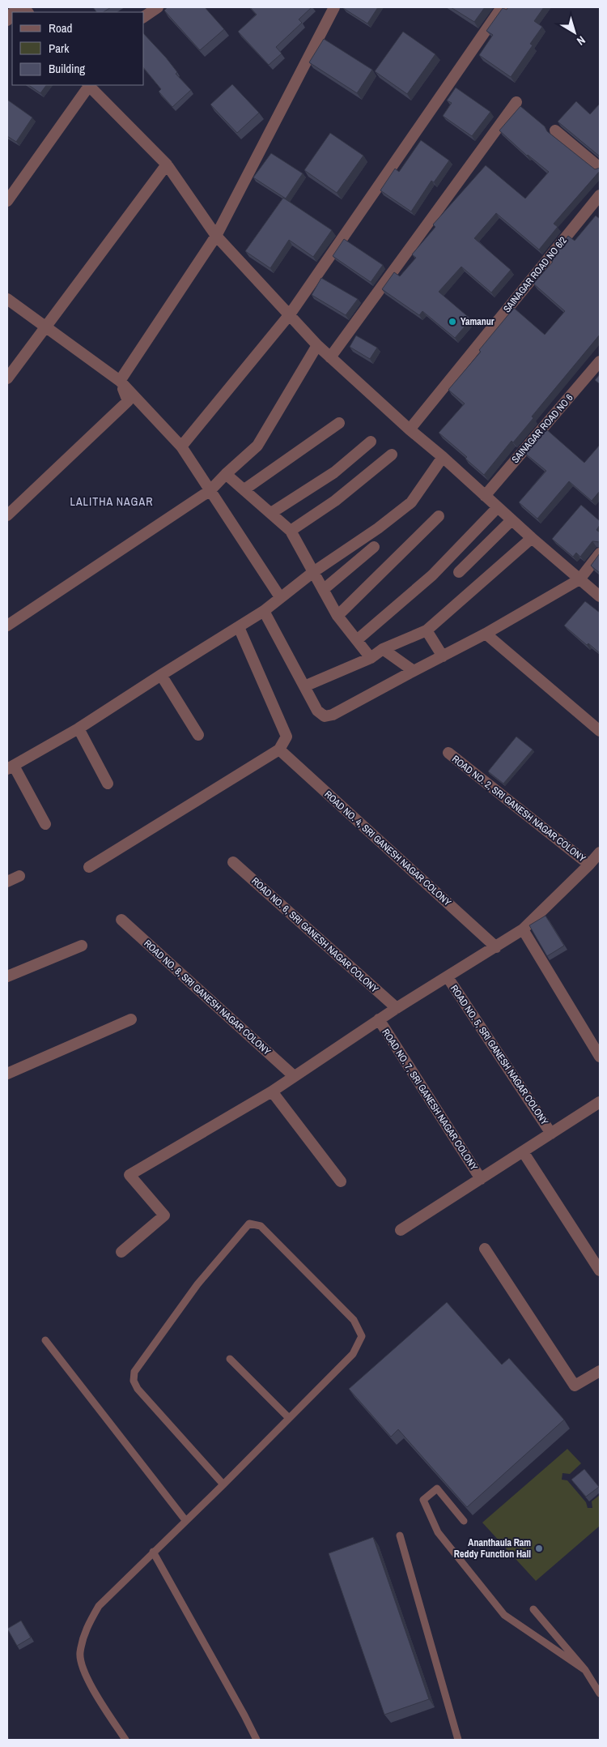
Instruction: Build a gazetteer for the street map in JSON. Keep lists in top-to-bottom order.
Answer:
{
  "streets": {
    "street": [
      "SAINAGAR ROAD NO 6/2",
      "SAINAGAR ROAD NO 6",
      "ROAD NO. 2, SRI GANESH NAGAR COLONY",
      "ROAD NO. 4, SRI GANESH NAGAR COLONY",
      "ROAD NO. 6, SRI GANESH NAGAR COLONY",
      "ROAD NO. 8, SRI GANESH NAGAR COLONY",
      "ROAD NO. 5, SRI GANESH NAGAR COLONY",
      "ROAD NO. 7, SRI GANESH NAGAR COLONY"
    ]
  },
  "districts": ["LALITHA NAGAR"],
  "places": ["Yamanur", "Ananthaula Ram Reddy Function Hall"],
  "legend": ["Road", "Park", "Building"],
  "north": "bottom right"
}
